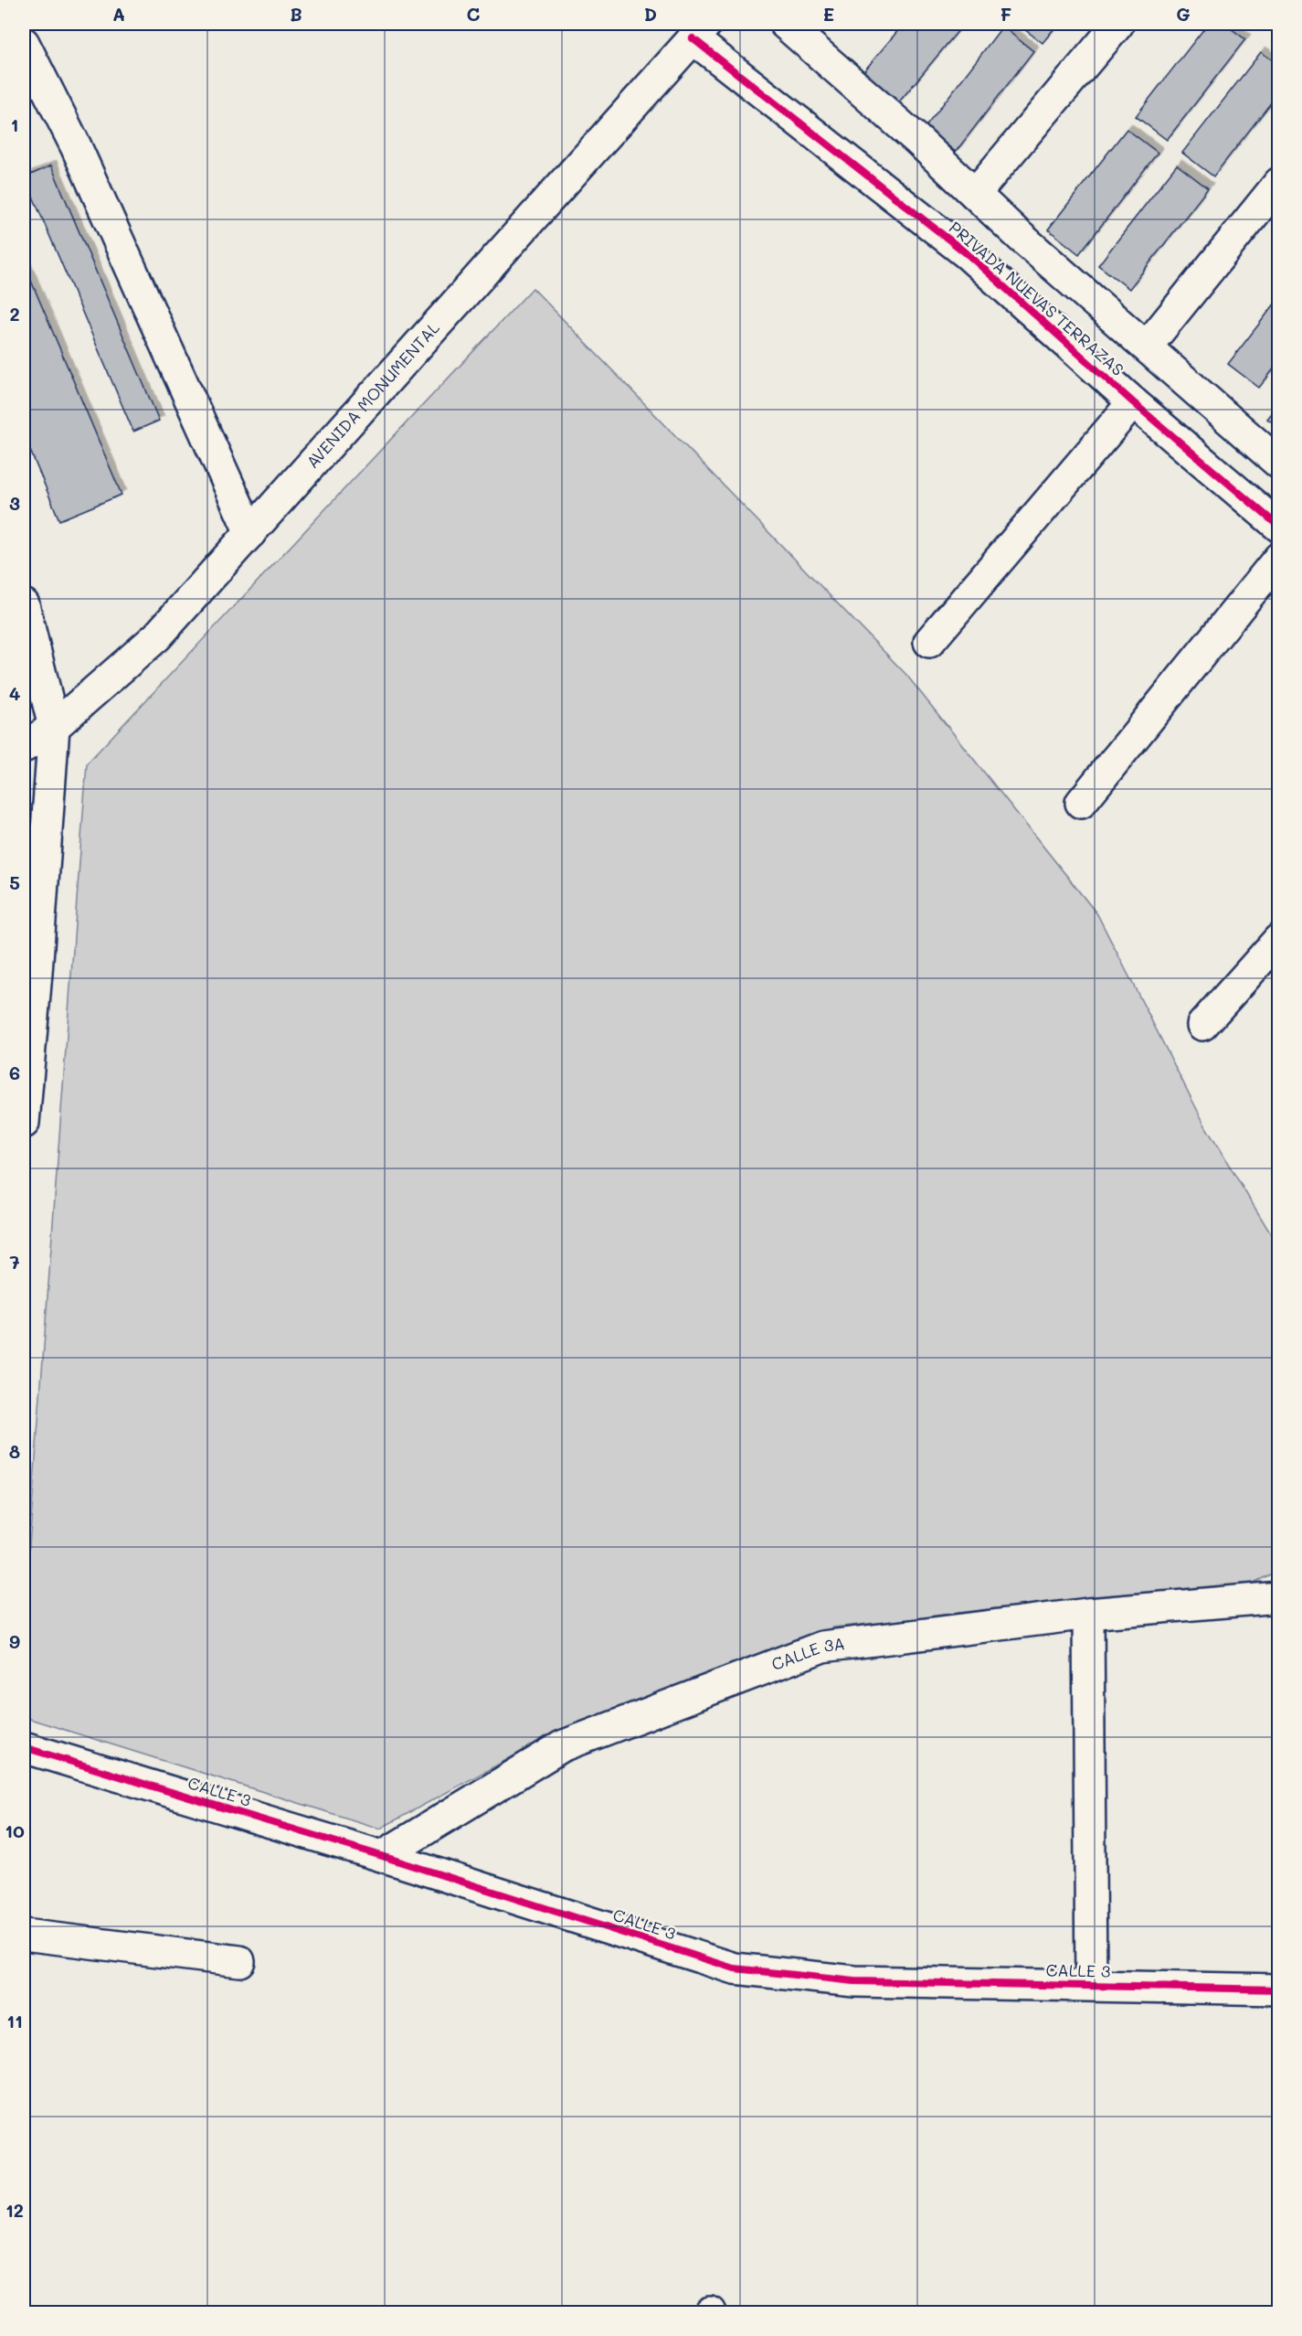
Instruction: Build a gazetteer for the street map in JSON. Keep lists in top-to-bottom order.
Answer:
{
  "streets": {
    "street": [
      "PRIVADA NUEVAS TERRAZAS",
      "AVENIDA MONUMENTAL",
      "CALLE 3A",
      "CALLE 3"
    ]
  },
  "crossings": [
    ["PRIVADA NUEVAS TERRAZAS", "AVENIDA MONUMENTAL"],
    ["CALLE 3A", "CALLE 3"]
  ],
  "grid": {
    "columns": [
      "A",
      "B",
      "C",
      "D",
      "E",
      "F",
      "G"
    ],
    "rows": [
      "1",
      "2",
      "3",
      "4",
      "5",
      "6",
      "7",
      "8",
      "9",
      "10",
      "11",
      "12"
    ]
  }
}
